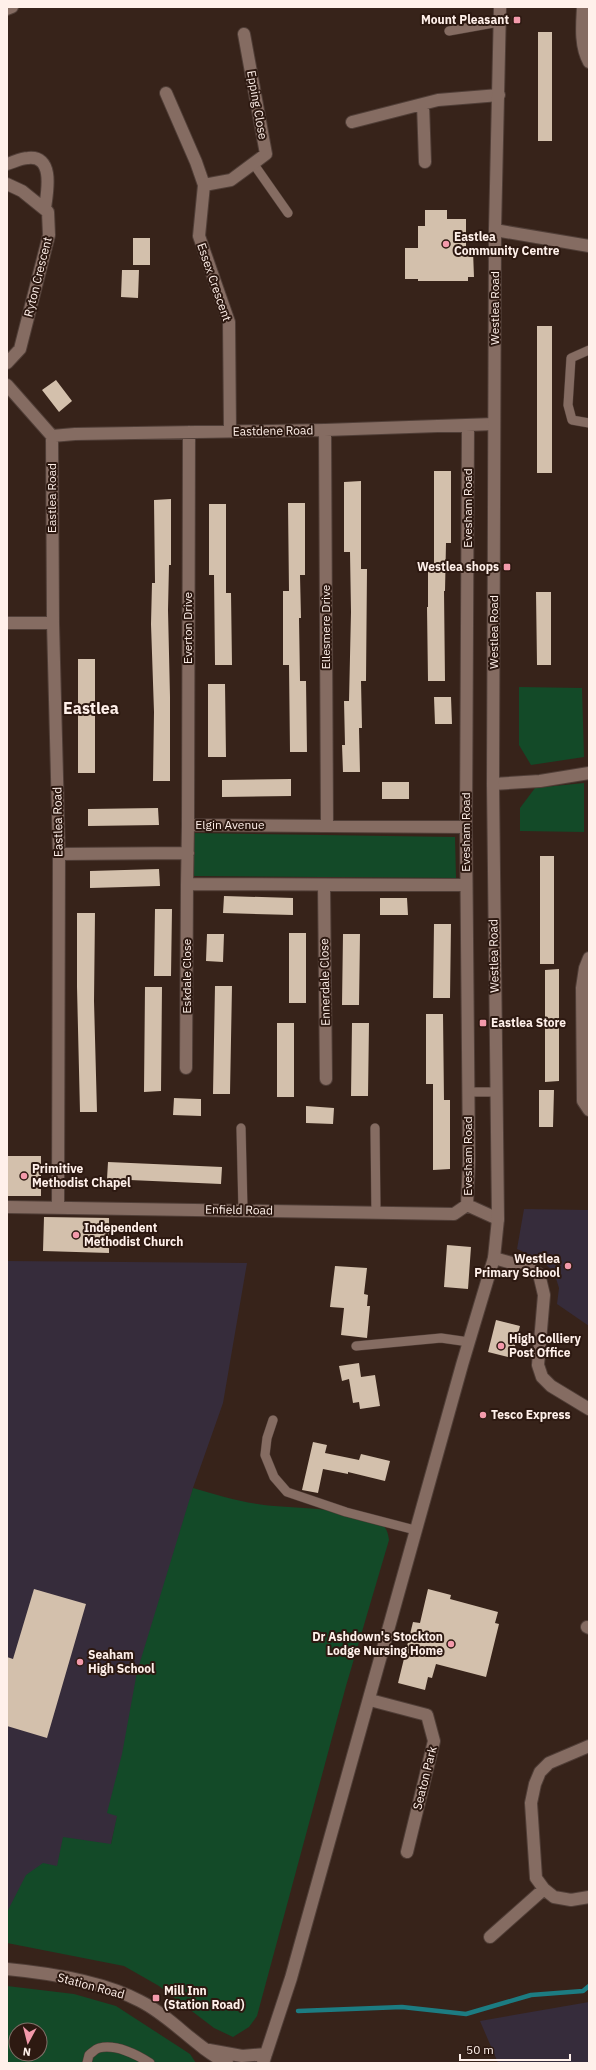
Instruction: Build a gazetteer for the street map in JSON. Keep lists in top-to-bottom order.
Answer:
{
  "streets": {
    "street": [
      "Epping Close",
      "Ryton Crescent",
      "Essex Crescent",
      "Westlea Road",
      "Eastdene Road",
      "Eastlea Road",
      "Evesham Road",
      "Ellesmere Drive",
      "Everton Drive",
      "Elgin Avenue",
      "Eskdale Close",
      "Ennerdale Close",
      "Enfield Road",
      "Seaton Park",
      "Station Road"
    ]
  },
  "crossings": [
    ["Epping Close", "Essex Crescent"],
    ["Essex Crescent", "Eastdene Road"],
    ["Westlea Road", "Eastdene Road"],
    ["Westlea Road", "Evesham Road"],
    ["Westlea Road", "Seaton Park"],
    ["Eastdene Road", "Eastlea Road"],
    ["Eastdene Road", "Evesham Road"],
    ["Eastdene Road", "Ellesmere Drive"],
    ["Eastdene Road", "Everton Drive"],
    ["Eastlea Road", "Enfield Road"],
    ["Evesham Road", "Elgin Avenue"],
    ["Evesham Road", "Enfield Road"],
    ["Ellesmere Drive", "Elgin Avenue"],
    ["Everton Drive", "Elgin Avenue"],
    ["Elgin Avenue", "Eskdale Close"]
  ],
  "districts": ["Eastlea"],
  "places": {
    "transit": [
      "Mount Pleasant",
      "Westlea shops",
      "Eastlea Store",
      "Mill Inn (Station Road)"
    ],
    "other": [
      "Eastlea Community Centre",
      "Primitive Methodist Chapel",
      "Independent Methodist Church",
      "Westlea Primary School",
      "High Colliery Post Office",
      "Tesco Express",
      "Dr Ashdown's Stockton Lodge Nursing Home",
      "Seaham High School"
    ]
  },
  "scale_bar": "50 m",
  "north": "bottom"
}
